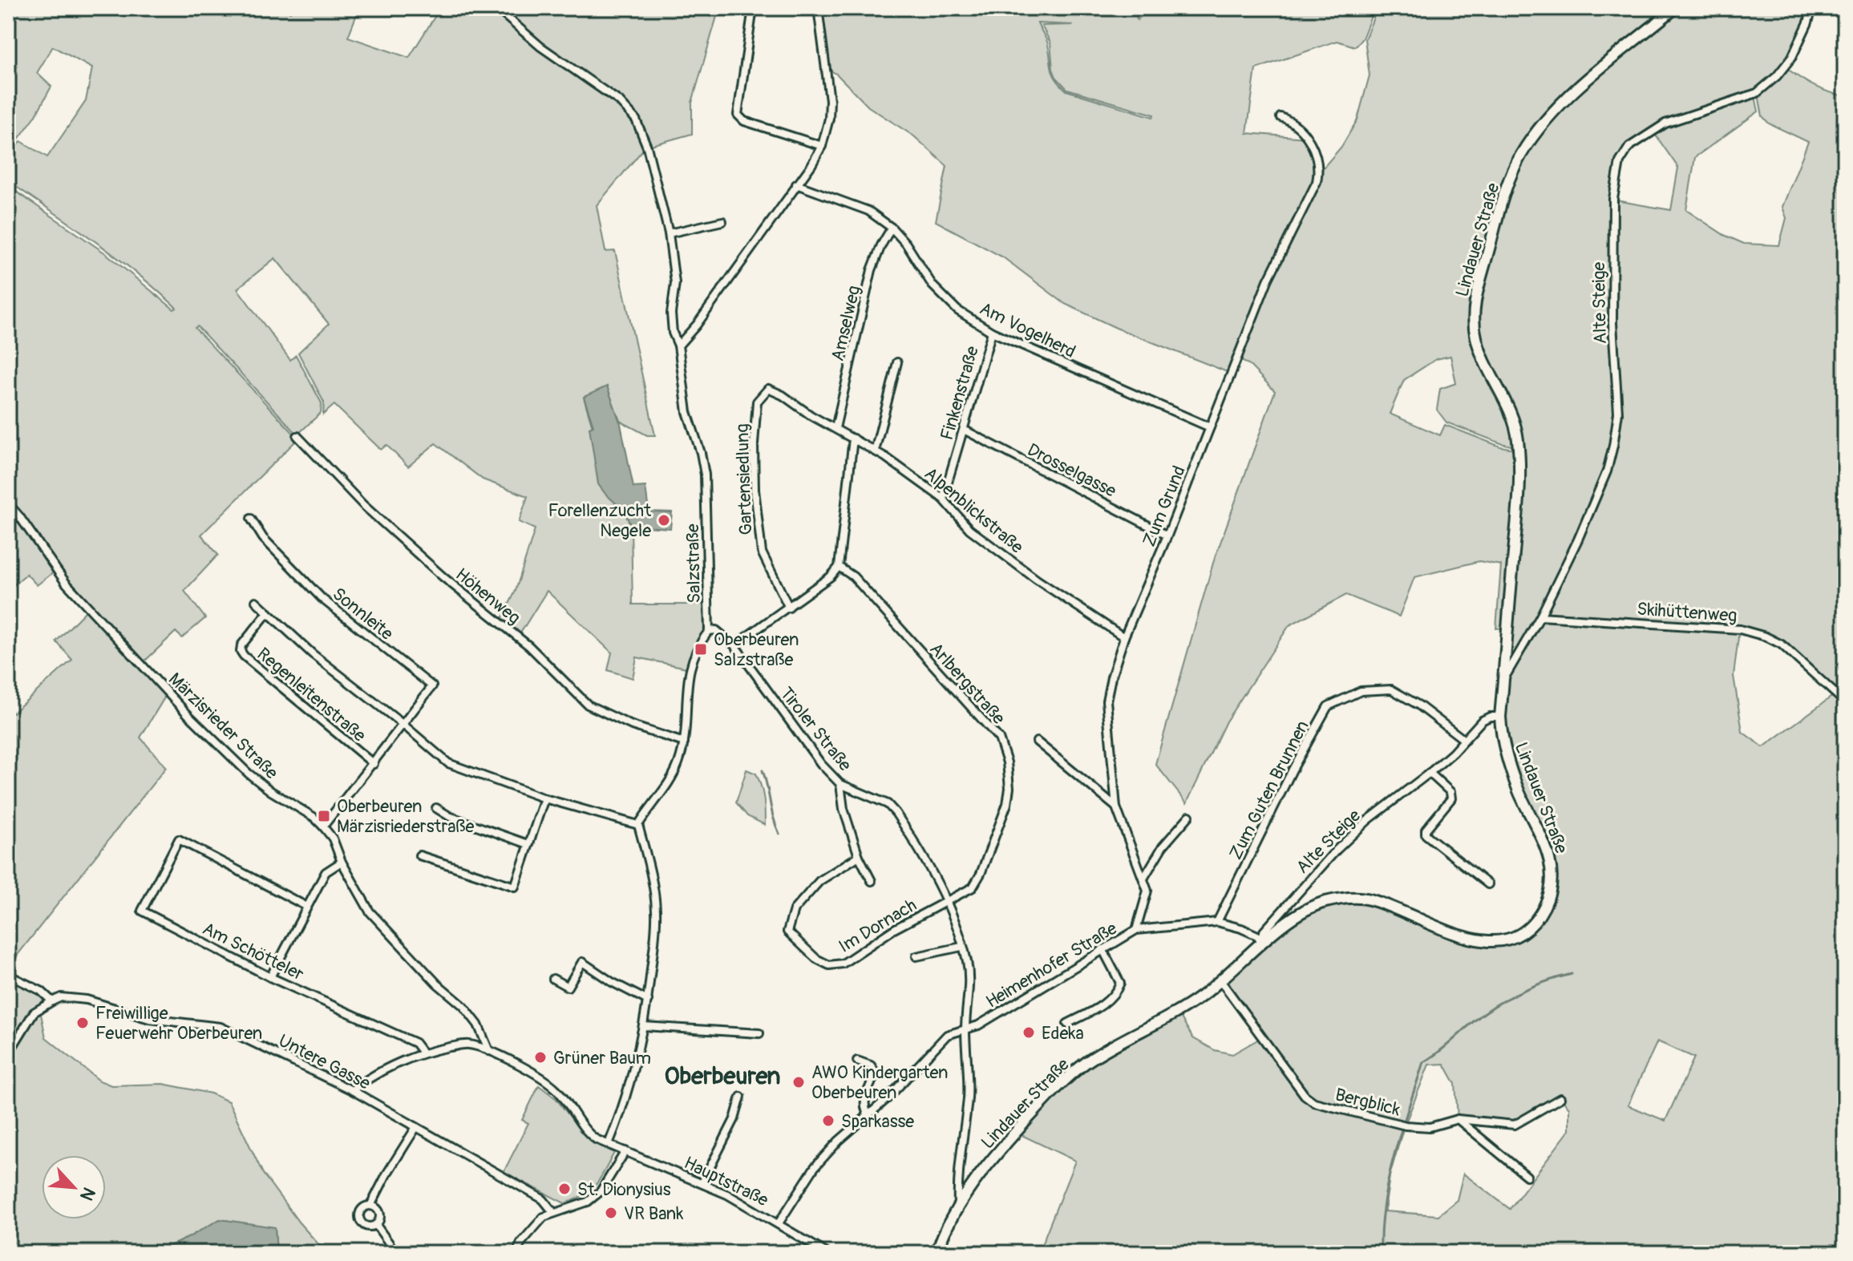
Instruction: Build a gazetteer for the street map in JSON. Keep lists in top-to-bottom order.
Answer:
{
  "streets": {
    "main road": ["Lindauer Straße"],
    "street": [
      "Alte Steige",
      "Amselweg",
      "Am Vogelherd",
      "Finkenstraße",
      "Drosselgasse",
      "Gartensiedlung",
      "Zum Grund",
      "Alpenblickstraße",
      "Salzstraße",
      "Höhenweg",
      "Skihüttenweg",
      "Sonnleite",
      "Arlbergstraße",
      "Regenleitenstraße",
      "Märzisrieder Straße",
      "Tiroler Straße",
      "Zum Guten Brunnen",
      "Im Dornach",
      "Am Schötteler",
      "Heimenhofer Straße",
      "Untere Gasse",
      "Bergblick",
      "Hauptstraße"
    ]
  },
  "crossings": [
    ["Lindauer Straße", "Alte Steige"],
    ["Lindauer Straße", "Tiroler Straße"],
    ["Lindauer Straße", "Heimenhofer Straße"],
    ["Lindauer Straße", "Bergblick"],
    ["Alte Steige", "Skihüttenweg"],
    ["Alte Steige", "Zum Guten Brunnen"],
    ["Alte Steige", "Heimenhofer Straße"],
    ["Amselweg", "Am Vogelherd"],
    ["Amselweg", "Gartensiedlung"],
    ["Amselweg", "Alpenblickstraße"],
    ["Am Vogelherd", "Finkenstraße"],
    ["Am Vogelherd", "Zum Grund"],
    ["Finkenstraße", "Drosselgasse"],
    ["Finkenstraße", "Alpenblickstraße"],
    ["Drosselgasse", "Zum Grund"],
    ["Gartensiedlung", "Alpenblickstraße"],
    ["Zum Grund", "Alpenblickstraße"],
    ["Zum Grund", "Heimenhofer Straße"],
    ["Salzstraße", "Tiroler Straße"],
    ["Sonnleite", "Regenleitenstraße"],
    ["Sonnleite", "Märzisrieder Straße"],
    ["Arlbergstraße", "Tiroler Straße"],
    ["Arlbergstraße", "Im Dornach"],
    ["Märzisrieder Straße", "Hauptstraße"],
    ["Tiroler Straße", "Im Dornach"],
    ["Tiroler Straße", "Heimenhofer Straße"],
    ["Zum Guten Brunnen", "Heimenhofer Straße"],
    ["Am Schötteler", "Hauptstraße"],
    ["Heimenhofer Straße", "Hauptstraße"],
    ["Untere Gasse", "Hauptstraße"]
  ],
  "districts": ["Oberbeuren"],
  "places": {
    "other": [
      "Forellenzucht Negele",
      "Freiwillige Feuerwehr Oberbeuren",
      "Edeka",
      "Grüner Baum",
      "AWO Kindergarten Oberbeuren",
      "Sparkasse",
      "St. Dionysius",
      "VR Bank"
    ],
    "transit": ["Oberbeuren Salzstraße", "Oberbeuren Märzisriederstraße"]
  },
  "north": "bottom right"
}
